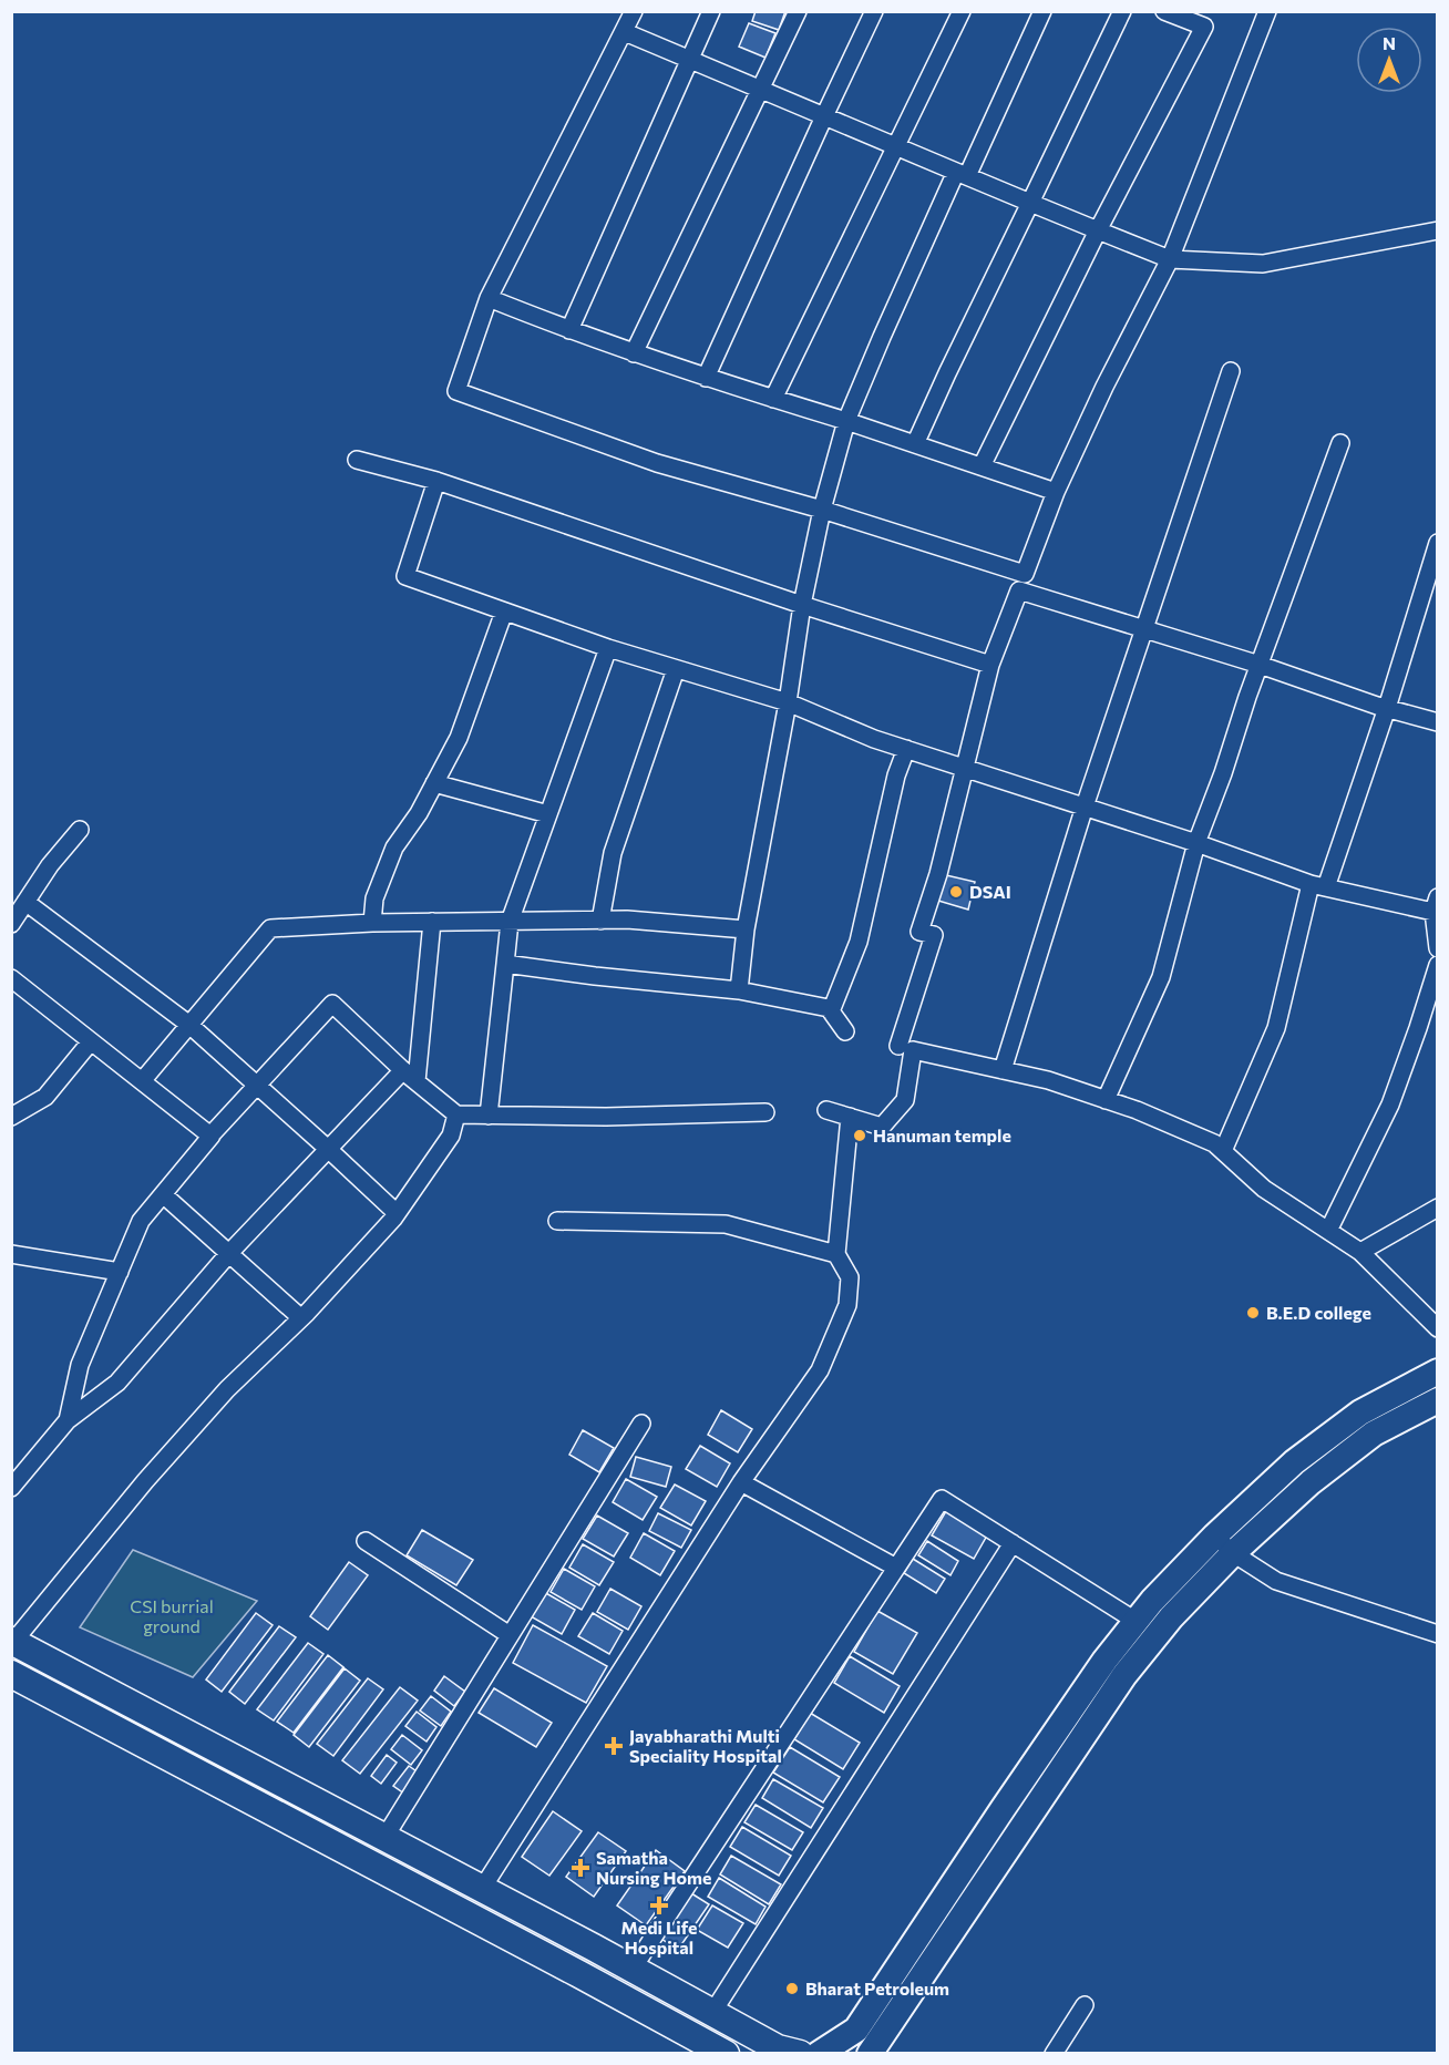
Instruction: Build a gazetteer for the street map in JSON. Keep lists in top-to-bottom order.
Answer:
{
  "parks": ["CSI burrial ground"],
  "places": {
    "other": [
      "DSAI",
      "Hanuman temple",
      "B.E.D college",
      "Bharat Petroleum"
    ],
    "health": ["Jayabharathi Multi Speciality Hospital", "Samatha Nursing Home", "Medi Life Hospital"]
  },
  "north": "top"
}
